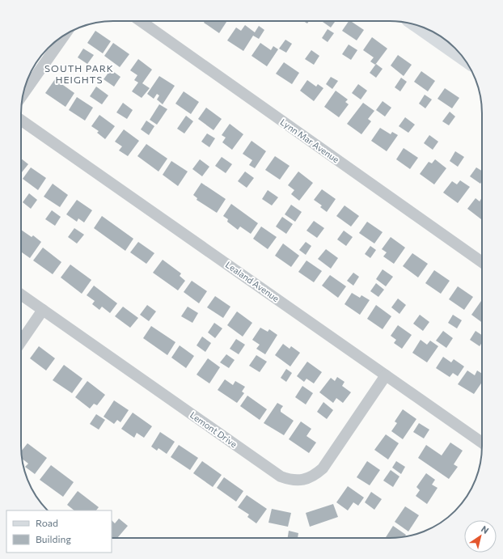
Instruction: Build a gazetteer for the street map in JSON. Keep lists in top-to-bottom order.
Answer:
{
  "streets": {
    "street": ["Lynn Mar Avenue", "Lealand Avenue", "Lemont Drive"]
  },
  "crossings": [
    ["Lealand Avenue", "Lemont Drive"]
  ],
  "districts": ["SOUTH PARK HEIGHTS"],
  "legend": ["Road", "Building"],
  "north": "top right"
}
